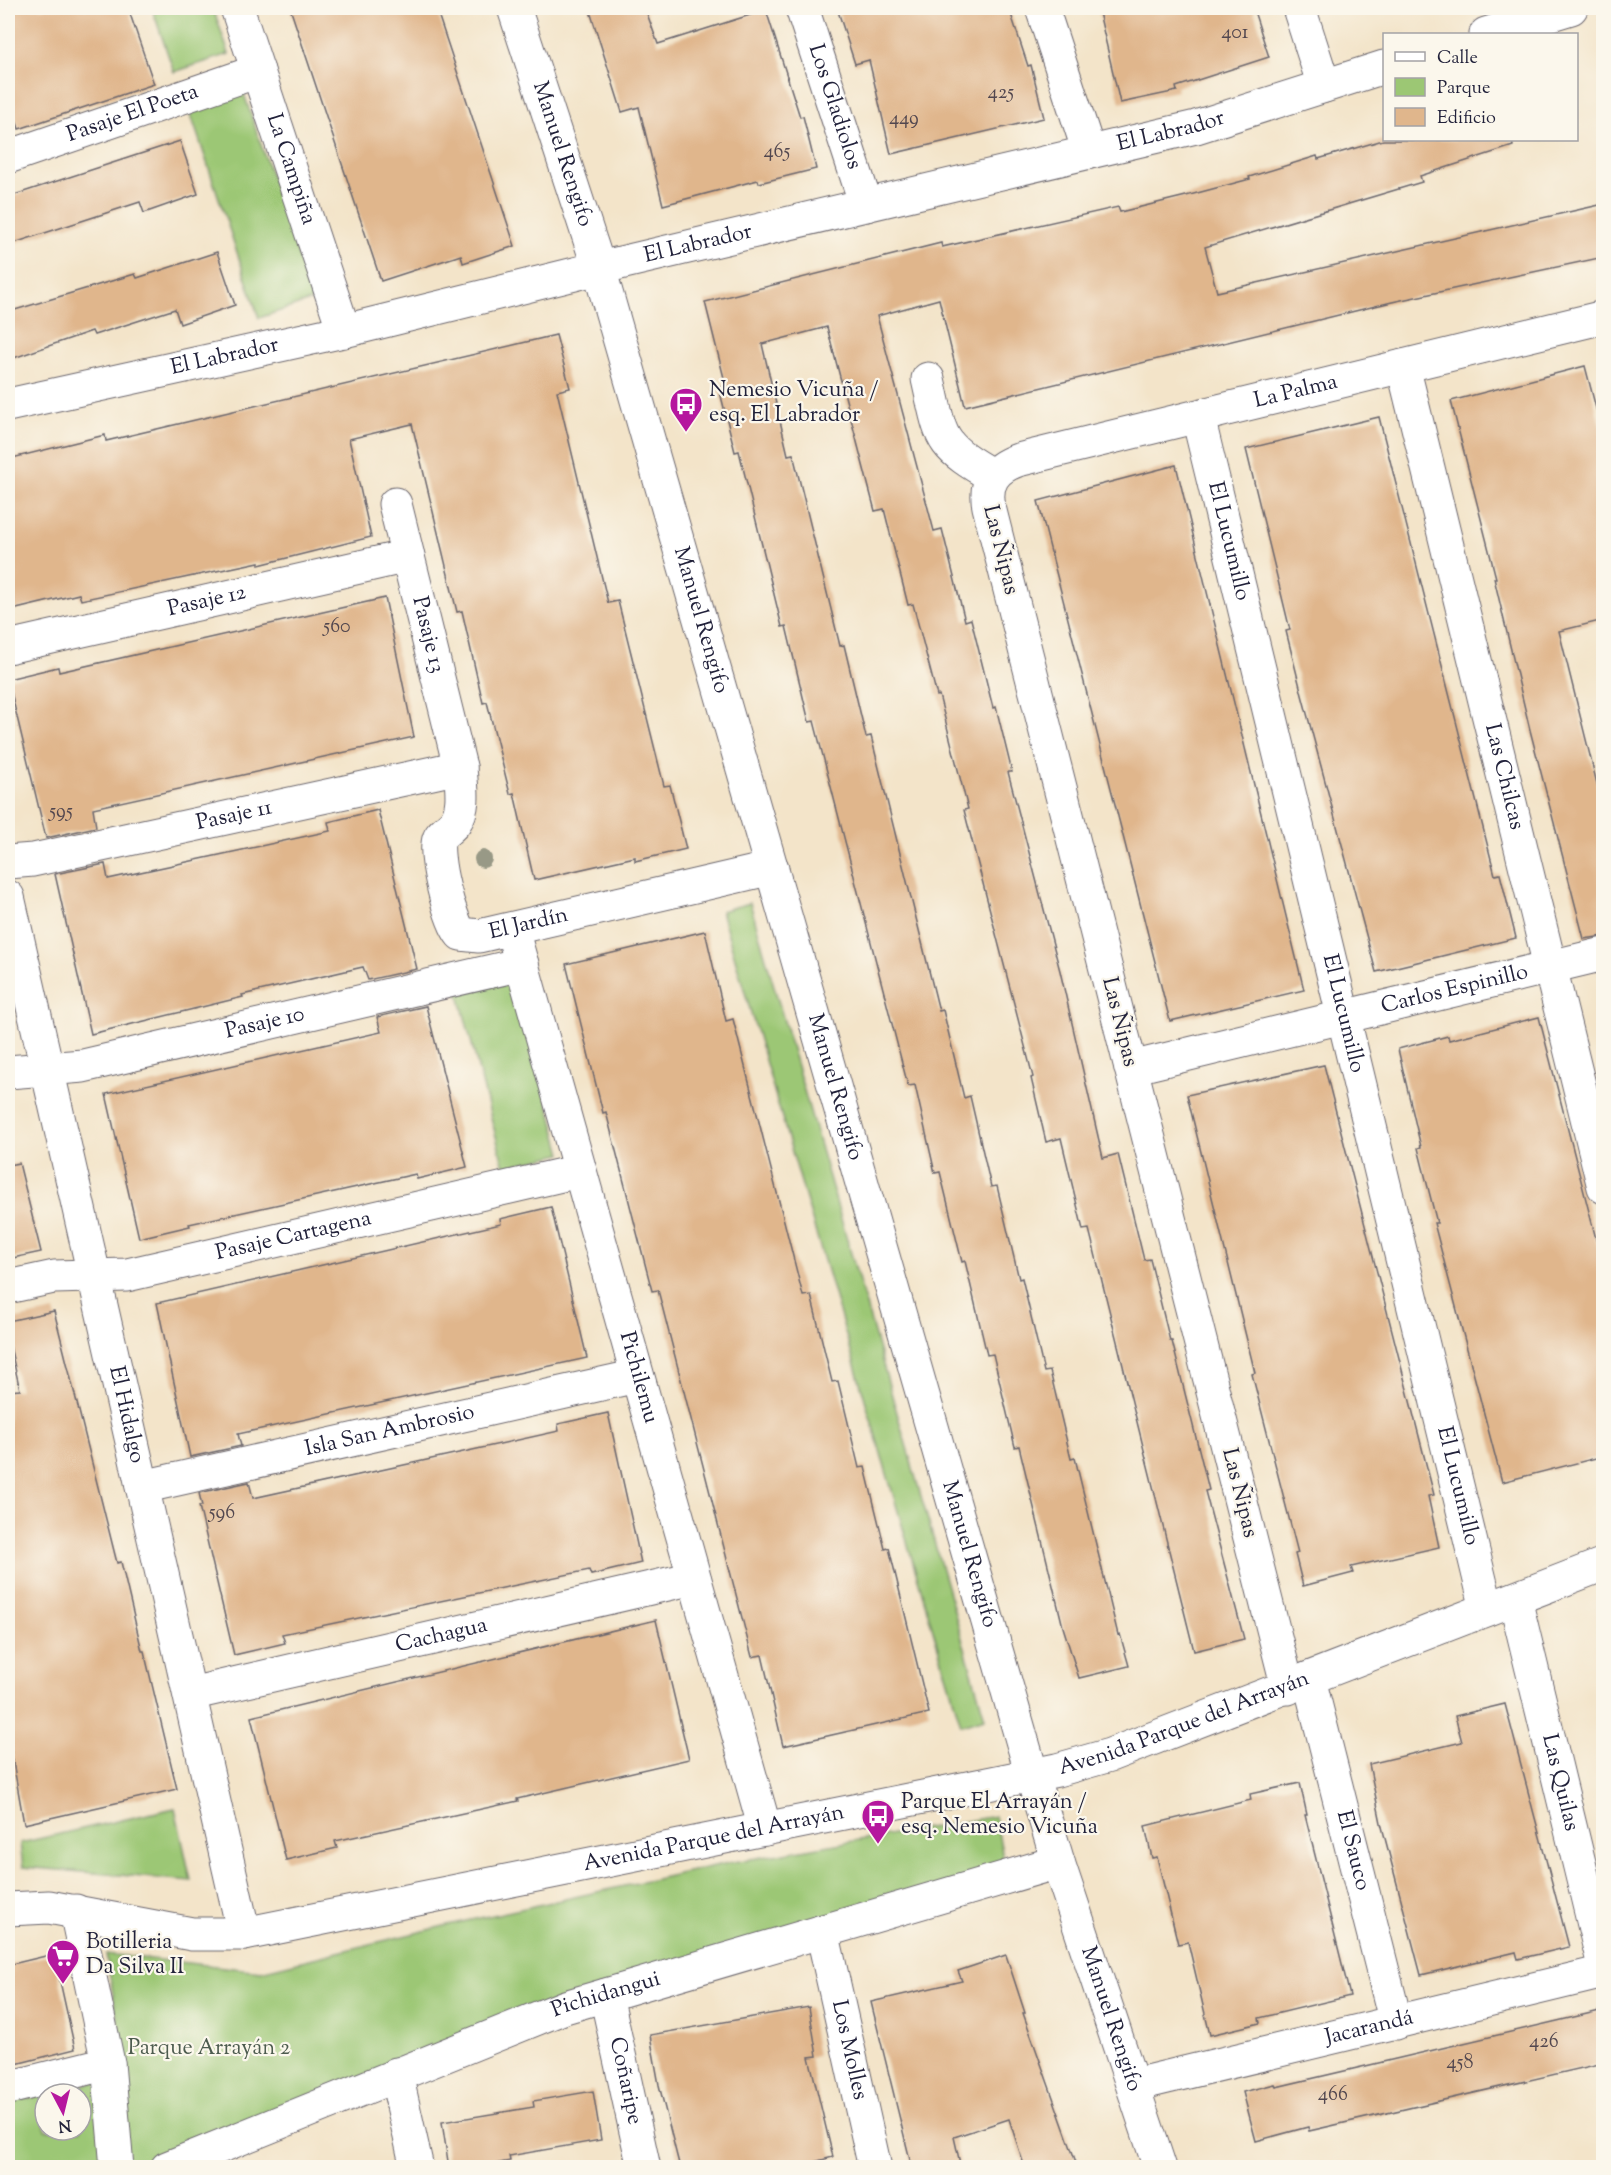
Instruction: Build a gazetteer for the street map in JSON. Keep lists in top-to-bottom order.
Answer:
{
  "streets": {
    "street": [
      "Los Gladiolos",
      "Pasaje El Poeta",
      "El Labrador",
      "Manuel Rengifo",
      "La Campiña",
      "La Palma",
      "El Lucumillo",
      "Las Ñipas",
      "Pasaje 12",
      "Pasaje 13",
      "Las Chilcas",
      "Pasaje 11",
      "El Jardín",
      "Carlos Espinillo",
      "Pasaje 10",
      "Pasaje Cartagena",
      "Pichilemu",
      "El Hidalgo",
      "Isla San Ambrosio",
      "Cachagua",
      "Avenida Parque del Arrayán",
      "Las Quilas",
      "El Sauco",
      "Pichidangui",
      "Jacarandá",
      "Los Molles",
      "Coñaripe"
    ]
  },
  "crossings": [
    ["Los Gladiolos", "El Labrador"],
    ["Pasaje El Poeta", "La Campiña"],
    ["El Labrador", "Manuel Rengifo"],
    ["El Labrador", "La Campiña"],
    ["Manuel Rengifo", "El Jardín"],
    ["Manuel Rengifo", "Avenida Parque del Arrayán"],
    ["Manuel Rengifo", "Pichidangui"],
    ["Manuel Rengifo", "Jacarandá"],
    ["La Palma", "El Lucumillo"],
    ["La Palma", "Las Ñipas"],
    ["La Palma", "Las Chilcas"],
    ["El Lucumillo", "Carlos Espinillo"],
    ["El Lucumillo", "Avenida Parque del Arrayán"],
    ["El Lucumillo", "Las Quilas"],
    ["Las Ñipas", "Carlos Espinillo"],
    ["Las Ñipas", "Avenida Parque del Arrayán"],
    ["Las Ñipas", "El Sauco"],
    ["Pasaje 12", "Pasaje 13"],
    ["Pasaje 13", "Pasaje 11"],
    ["Pasaje 13", "El Jardín"],
    ["Las Chilcas", "Carlos Espinillo"],
    ["Pasaje 11", "El Jardín"],
    ["El Jardín", "Pichilemu"],
    ["Pasaje 10", "Pichilemu"],
    ["Pasaje 10", "El Hidalgo"],
    ["Pasaje Cartagena", "Pichilemu"],
    ["Pasaje Cartagena", "El Hidalgo"],
    ["Pichilemu", "Isla San Ambrosio"],
    ["Pichilemu", "Cachagua"],
    ["Pichilemu", "Avenida Parque del Arrayán"],
    ["El Hidalgo", "Isla San Ambrosio"],
    ["El Hidalgo", "Cachagua"],
    ["El Hidalgo", "Avenida Parque del Arrayán"],
    ["Avenida Parque del Arrayán", "Las Quilas"],
    ["Avenida Parque del Arrayán", "El Sauco"],
    ["El Sauco", "Jacarandá"],
    ["Pichidangui", "Los Molles"],
    ["Pichidangui", "Coñaripe"]
  ],
  "parks": ["Parque Arrayán 2"],
  "places": {
    "bus stop": ["Nemesio Vicuña / esq. El Labrador", "Parque El Arrayán / esq. Nemesio Vicuña"],
    "supermarket": ["Botilleria Da Silva II"]
  },
  "house_numbers": [
    "401",
    "425",
    "449",
    "465",
    "560",
    "595",
    "596",
    "426",
    "458",
    "466"
  ],
  "legend": ["Calle", "Parque", "Edificio"],
  "north": "bottom"
}
